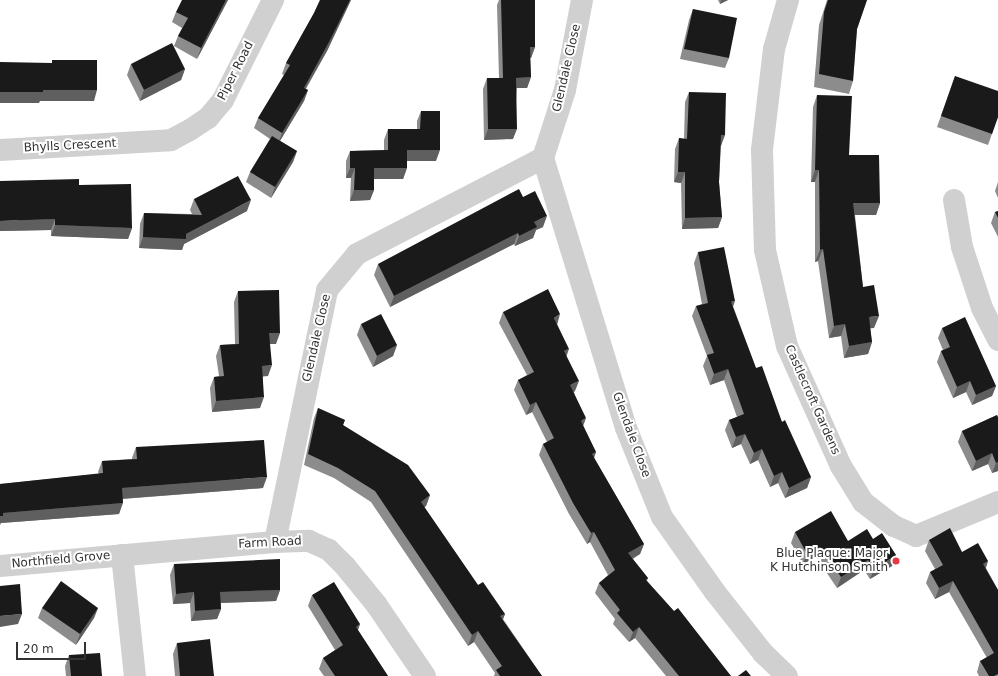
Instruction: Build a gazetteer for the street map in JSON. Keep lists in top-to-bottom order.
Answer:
{
  "streets": {
    "street": [
      "Glendale Close",
      "Piper Road",
      "Bhylls Crescent",
      "Castlecroft Gardens",
      "Farm Road",
      "Northfield Grove"
    ]
  },
  "crossings": [
    ["Glendale Close", "Farm Road"],
    ["Piper Road", "Bhylls Crescent"],
    ["Farm Road", "Northfield Grove"]
  ],
  "places": ["Blue Plaque: Major K Hutchinson Smith"],
  "scale_bar": "20 m"
}
